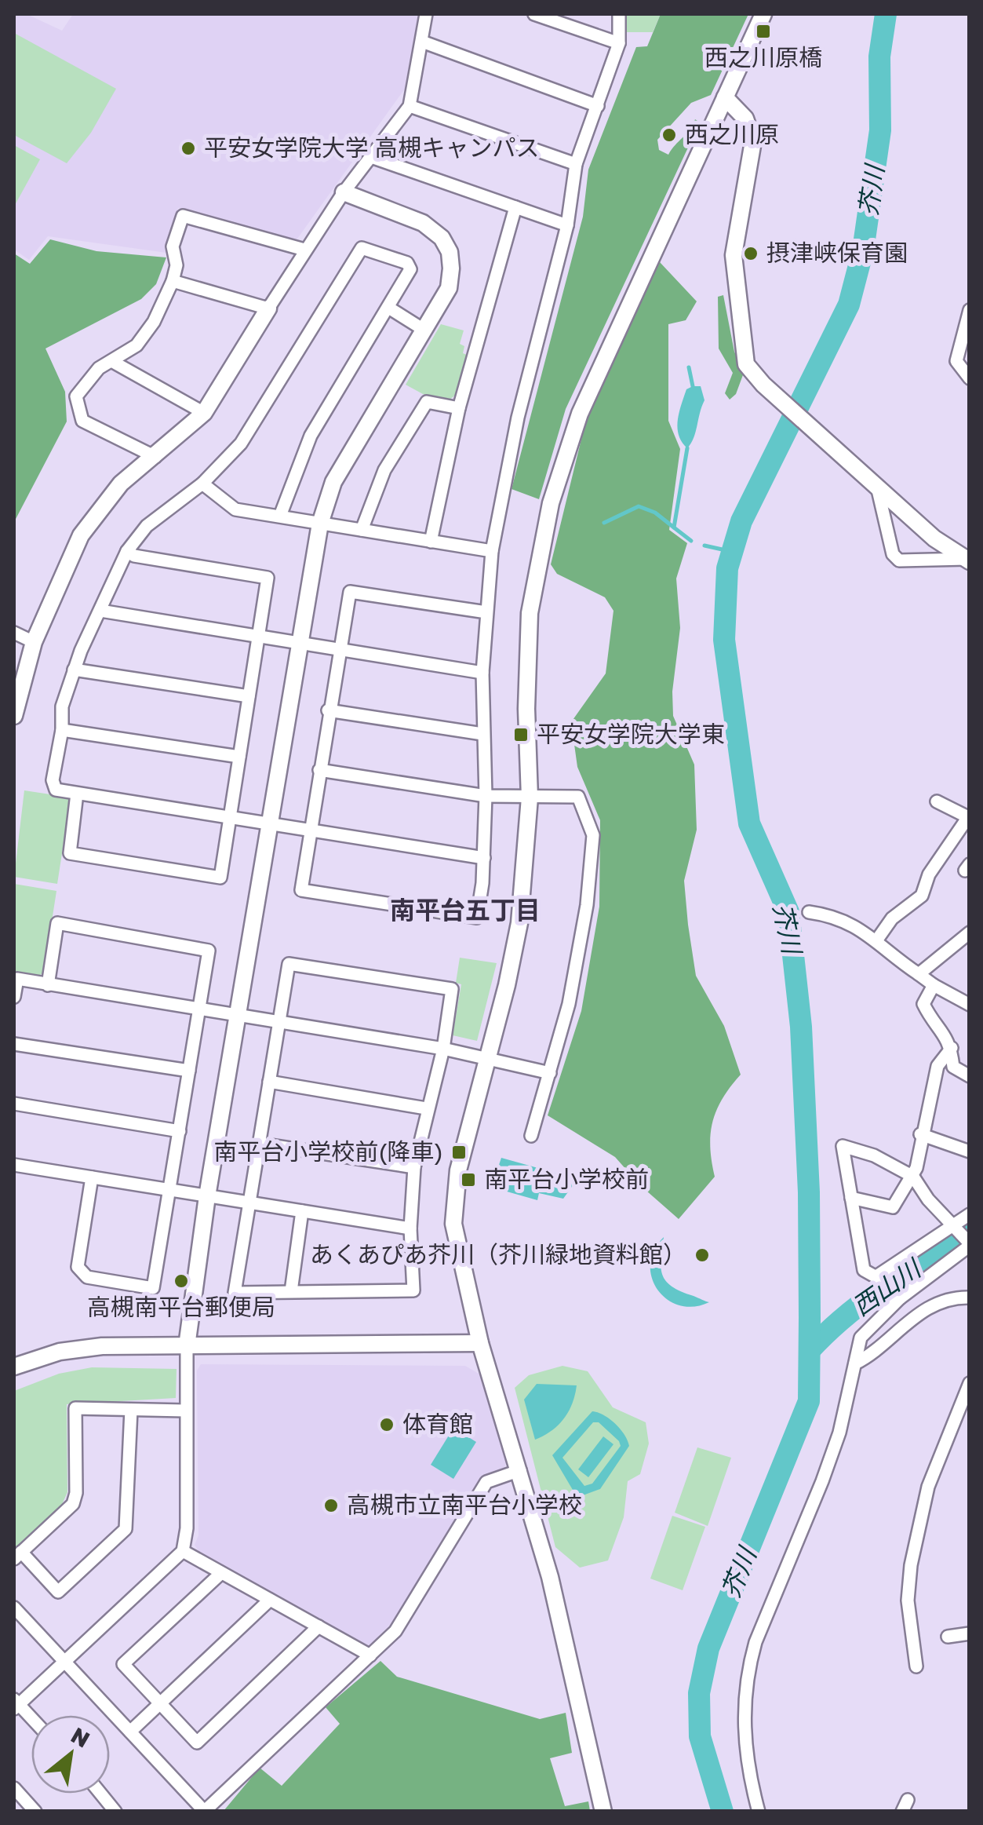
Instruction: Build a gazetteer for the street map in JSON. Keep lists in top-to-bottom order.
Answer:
{
  "districts": ["南平台五丁目"],
  "water": ["芥川", "西山川"],
  "places": {
    "transit": [
      "西之川原橋",
      "平安女学院大学東",
      "南平台小学校前(降車)",
      "南平台小学校前"
    ],
    "other": [
      "西之川原",
      "平安女学院大学 高槻キャンパス",
      "摂津峡保育園",
      "あくあぴあ芥川（芥川緑地資料館）",
      "高槻南平台郵便局",
      "体育館",
      "高槻市立南平台小学校"
    ]
  },
  "north": "top right"
}
